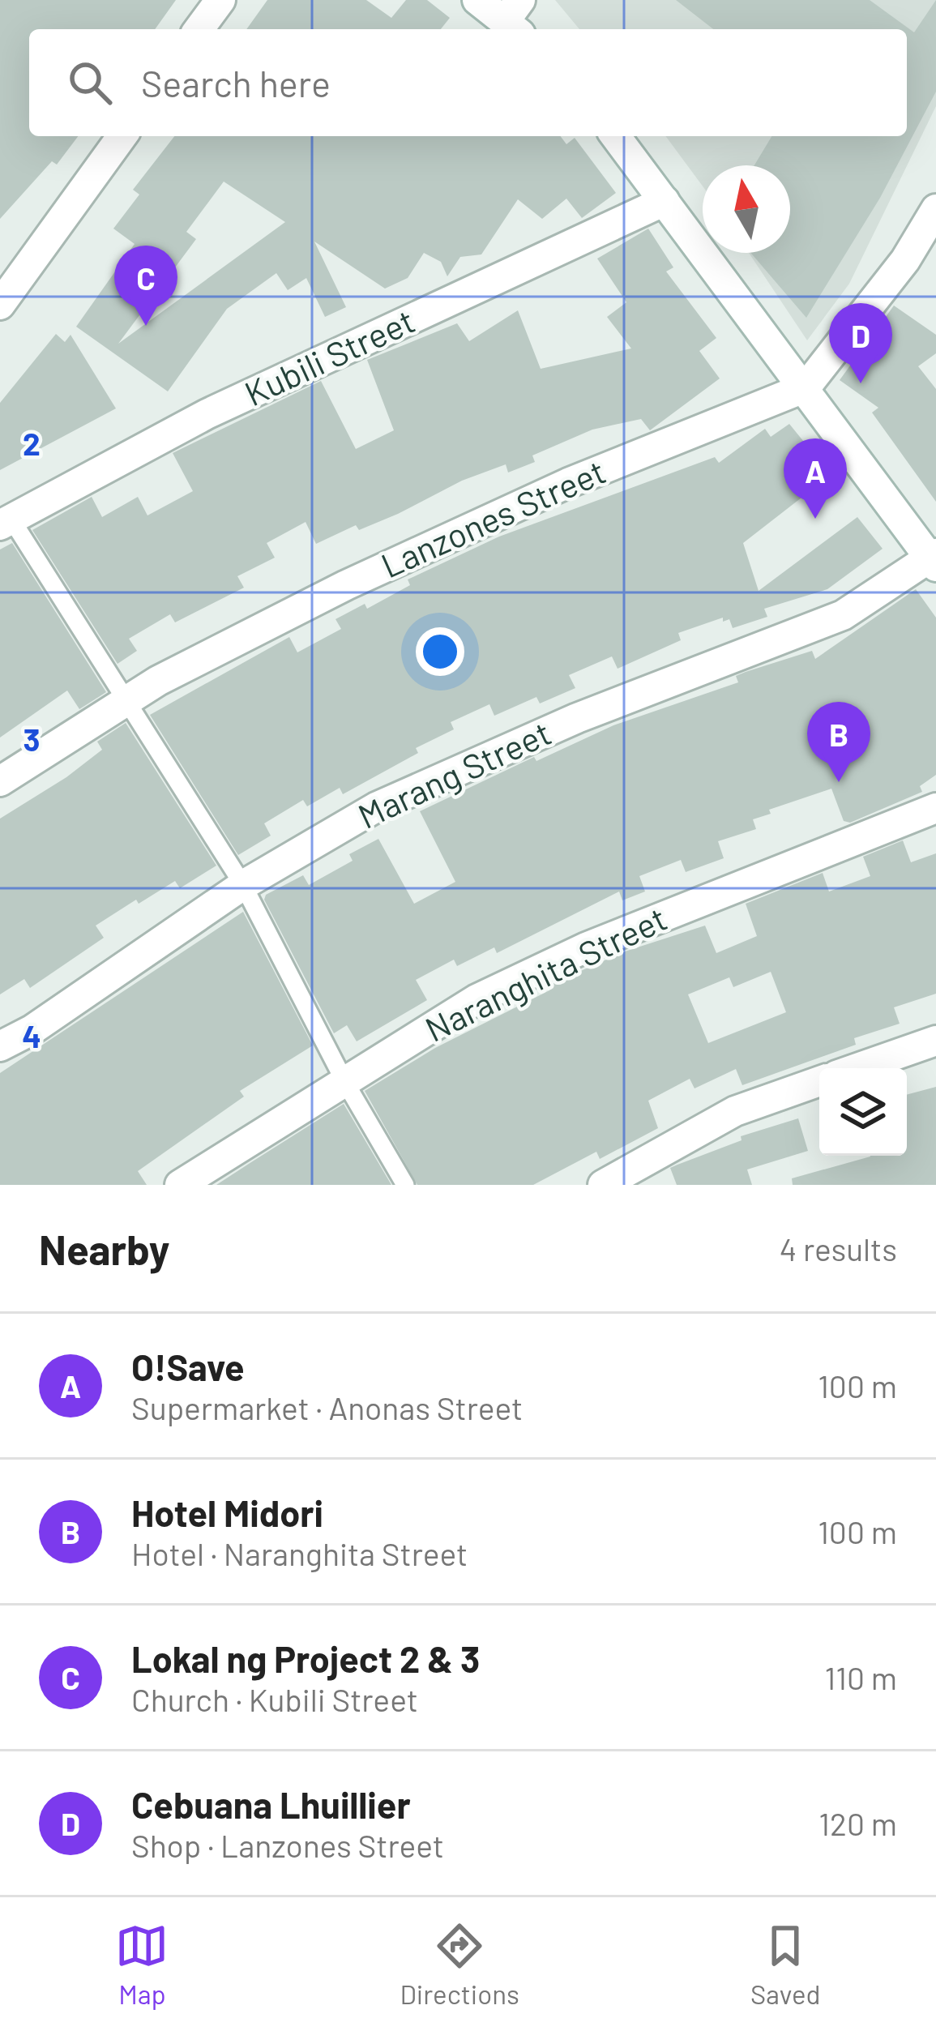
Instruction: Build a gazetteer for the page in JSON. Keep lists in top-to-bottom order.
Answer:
{
  "streets": {
    "street": [
      "Kubili Street",
      "Lanzones Street",
      "Marang Street",
      "Naranghita Street"
    ]
  },
  "north": "top",
  "page": {
    "search": "Search here",
    "pins": [
      "C",
      "D",
      "A",
      "B"
    ],
    "heading": ["Nearby", "4 results"],
    "list": [
      {
        "mark": "A",
        "name": "O!Save",
        "note": "Supermarket · Anonas Street",
        "value": "100 m"
      },
      {
        "mark": "B",
        "name": "Hotel Midori",
        "note": "Hotel · Naranghita Street",
        "value": "100 m"
      },
      {
        "mark": "C",
        "name": "Lokal ng Project 2 & 3",
        "note": "Church · Kubili Street",
        "value": "110 m"
      },
      {
        "mark": "D",
        "name": "Cebuana Lhuillier",
        "note": "Shop · Lanzones Street",
        "value": "120 m"
      }
    ],
    "nav": ["Map", "Directions", "Saved"]
  },
  "grid": {
    "rows": ["2", "3", "4"]
  }
}
